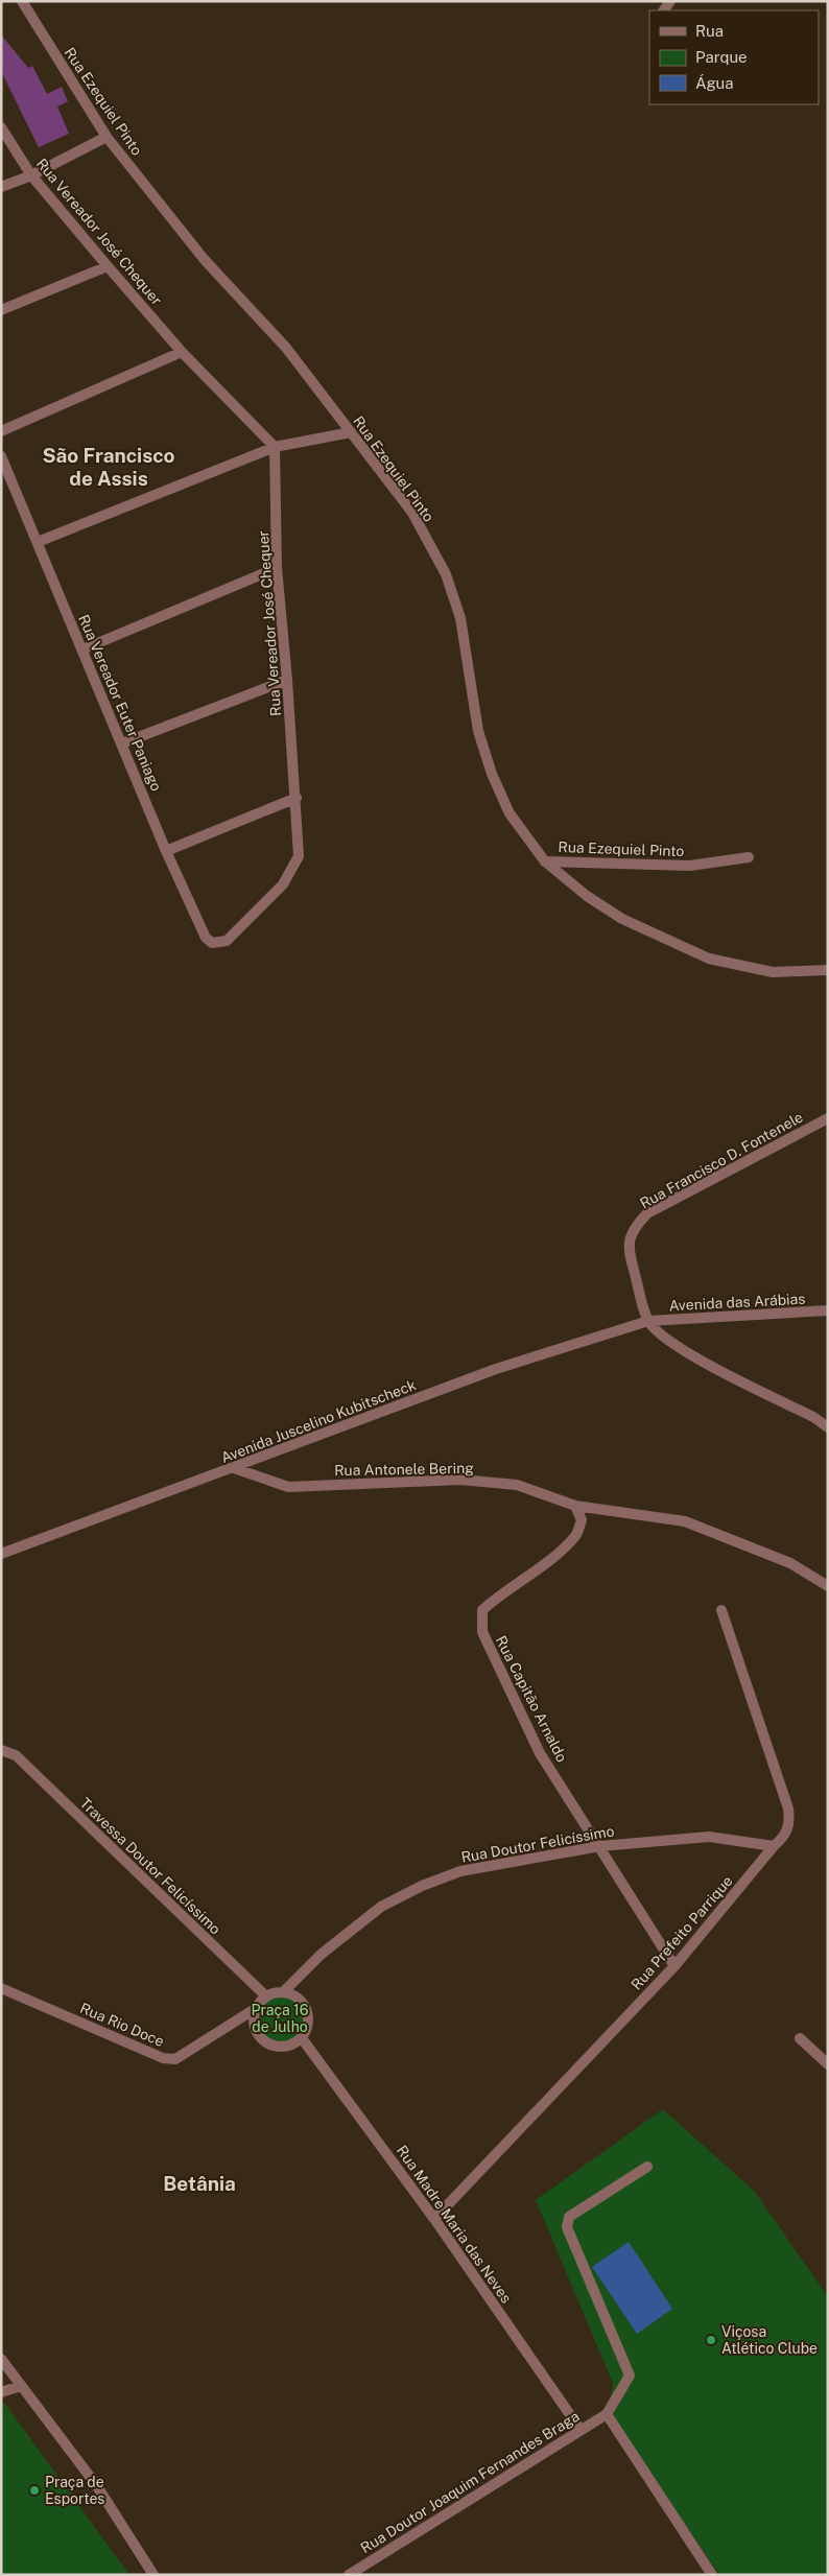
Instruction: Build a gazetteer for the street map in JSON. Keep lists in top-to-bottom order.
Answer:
{
  "streets": {
    "street": [
      "Rua Ezequiel Pinto",
      "Rua Vereador José Chequer",
      "Rua Vereador Euter Paniago",
      "Rua Francisco D. Fontenele",
      "Avenida das Arábias",
      "Avenida Juscelino Kubitscheck",
      "Rua Antonele Bering",
      "Rua Capitão Arnaldo",
      "Rua Doutor Felicíssimo",
      "Travessa Doutor Felicíssimo",
      "Rua Prefeito Parrique",
      "Rua Rio Doce",
      "Rua Madre Maria das Neves",
      "Rua Doutor Joaquim Fernandes Braga"
    ]
  },
  "crossings": [
    ["Rua Vereador José Chequer", "Rua Vereador Euter Paniago"],
    ["Rua Francisco D. Fontenele", "Avenida das Arábias"],
    ["Rua Francisco D. Fontenele", "Avenida Juscelino Kubitscheck"],
    ["Avenida das Arábias", "Avenida Juscelino Kubitscheck"],
    ["Avenida Juscelino Kubitscheck", "Rua Antonele Bering"],
    ["Rua Antonele Bering", "Rua Capitão Arnaldo"],
    ["Rua Capitão Arnaldo", "Rua Doutor Felicíssimo"],
    ["Rua Doutor Felicíssimo", "Travessa Doutor Felicíssimo"],
    ["Rua Doutor Felicíssimo", "Rua Prefeito Parrique"],
    ["Rua Doutor Felicíssimo", "Rua Rio Doce"],
    ["Rua Doutor Felicíssimo", "Rua Madre Maria das Neves"],
    ["Travessa Doutor Felicíssimo", "Rua Rio Doce"],
    ["Travessa Doutor Felicíssimo", "Rua Madre Maria das Neves"],
    ["Rua Prefeito Parrique", "Rua Madre Maria das Neves"],
    ["Rua Rio Doce", "Rua Madre Maria das Neves"],
    ["Rua Madre Maria das Neves", "Rua Doutor Joaquim Fernandes Braga"]
  ],
  "districts": ["São Francisco de Assis", "Betânia"],
  "parks": ["Praça 16 de Julho"],
  "places": ["Viçosa Atlético Clube", "Praça de Esportes"],
  "legend": ["Rua", "Parque", "Água"]
}
